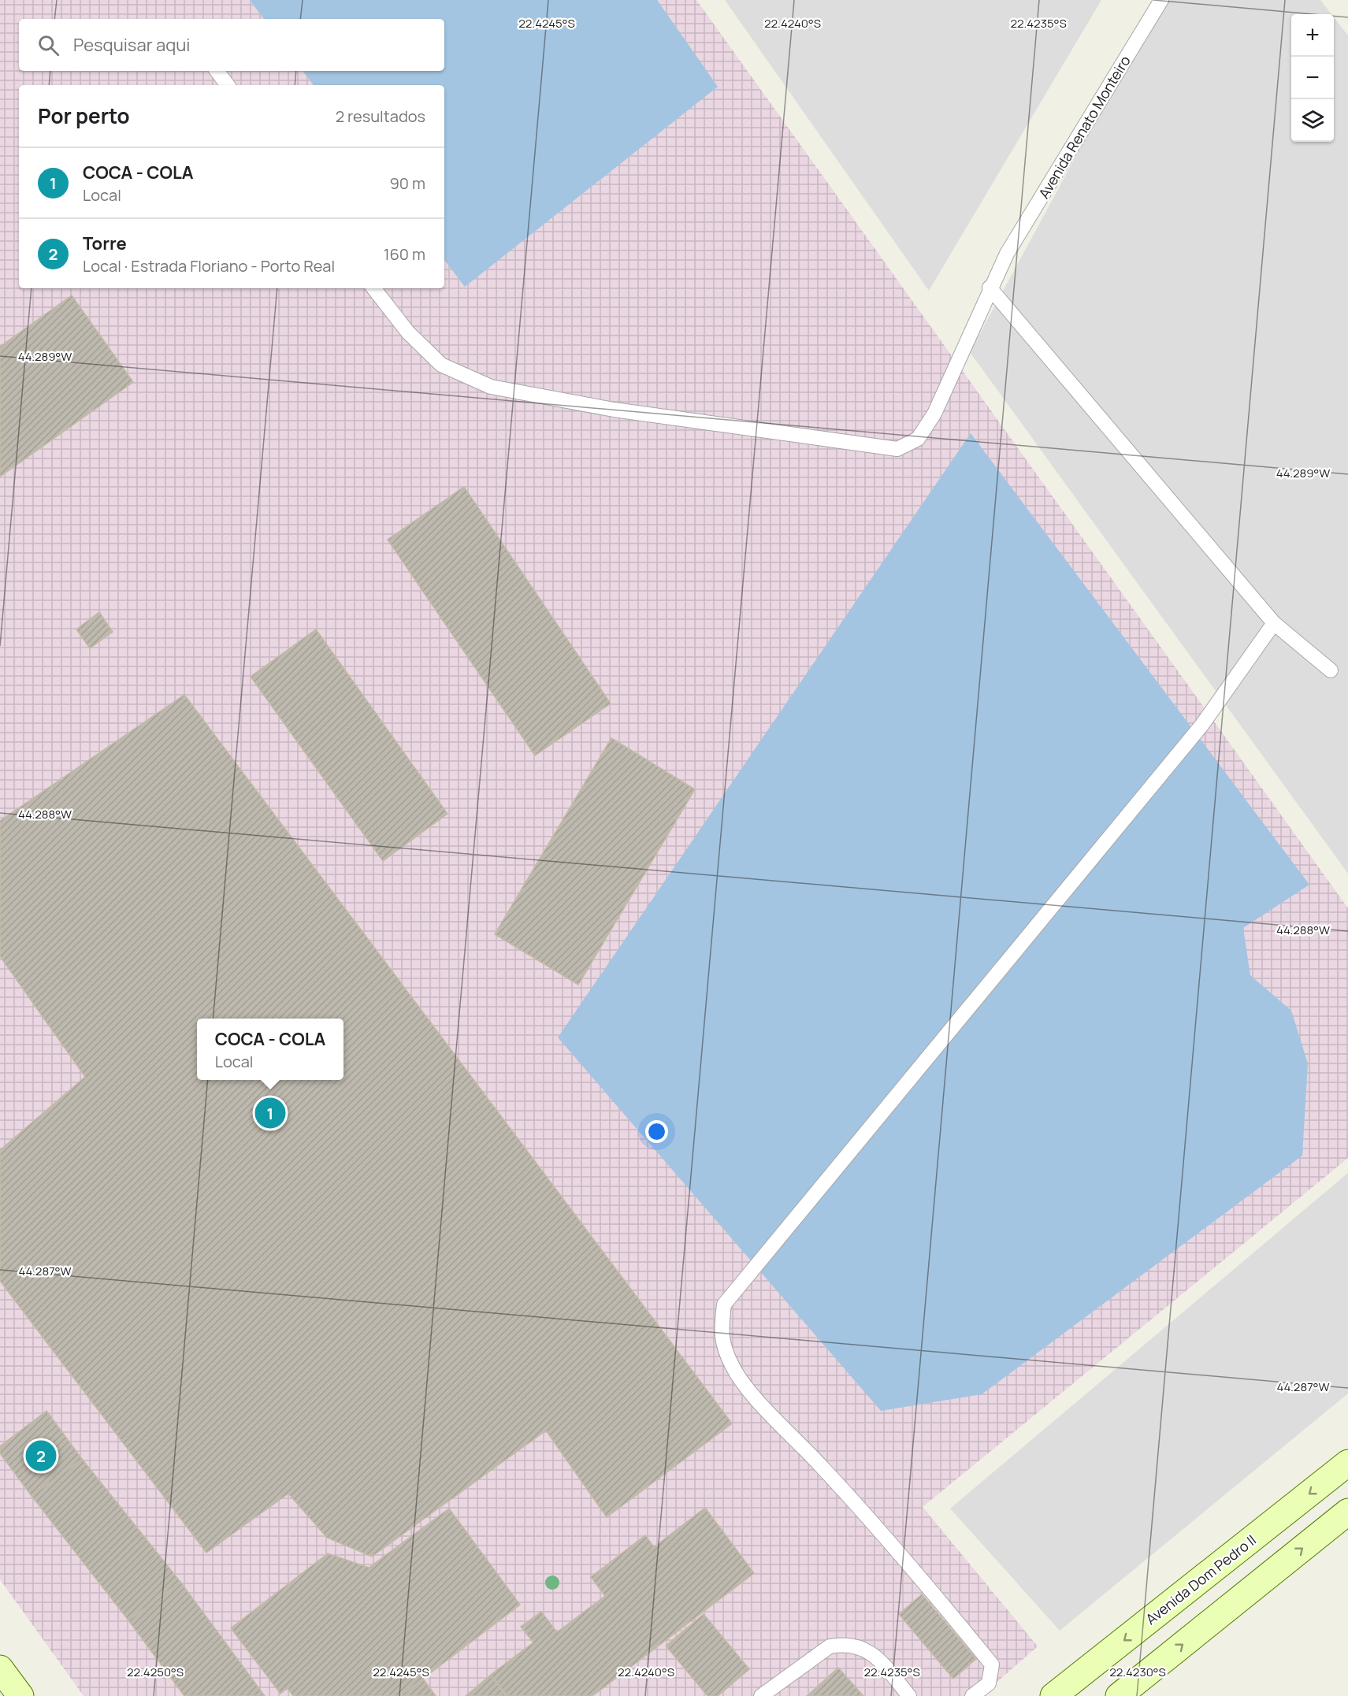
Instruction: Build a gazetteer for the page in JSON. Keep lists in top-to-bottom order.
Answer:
{
  "streets": {
    "main road": ["Avenida Dom Pedro II"],
    "lane": ["Avenida Renato Monteiro"]
  },
  "page": {
    "map_buttons": ["+", "−"],
    "search": "Pesquisar aqui",
    "heading": ["Por perto", "2 resultados"],
    "list": [
      {
        "mark": "1",
        "name": "COCA - COLA",
        "note": "Local",
        "value": "90 m"
      },
      {
        "mark": "2",
        "name": "Torre",
        "note": "Local · Estrada Floriano - Porto Real",
        "value": "160 m"
      }
    ],
    "popup": ["COCA - COLA", "Local"],
    "pins": ["1", "2"]
  },
  "coordinates": [
    "22.4245°S",
    "22.4240°S",
    "22.4235°S",
    "44.289°W",
    "44.288°W",
    "44.287°W",
    "22.4250°S",
    "22.4230°S"
  ]
}
